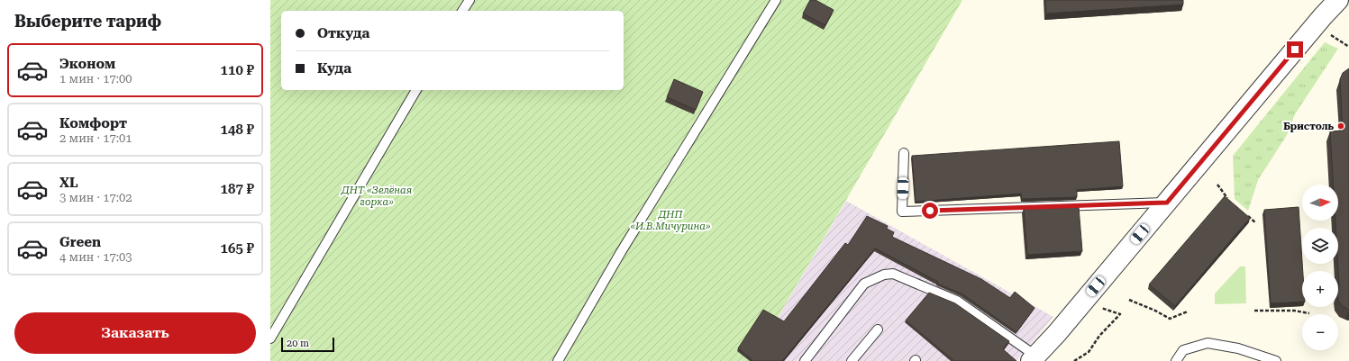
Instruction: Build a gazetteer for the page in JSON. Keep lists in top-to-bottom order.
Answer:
{
  "parks": ["ДНТ «Зелёная горка»", "ДНП «И.В.Мичурина»"],
  "places": ["Бристоль"],
  "scale_bar": "20 m",
  "north": "right",
  "page": {
    "heading": "Выберите тариф",
    "banner": ["Откуда", "Куда"],
    "list": [
      {
        "name": "Эконом",
        "note": "1 мин · 17:00",
        "value": "110 ₽"
      },
      {
        "name": "Комфорт",
        "note": "2 мин · 17:01",
        "value": "148 ₽"
      },
      {
        "name": "XL",
        "note": "3 мин · 17:02",
        "value": "187 ₽"
      },
      {
        "name": "Green",
        "note": "4 мин · 17:03",
        "value": "165 ₽"
      }
    ],
    "map_buttons": ["+", "−"],
    "buttons": "Заказать",
    "scale": "20 m"
  }
}
